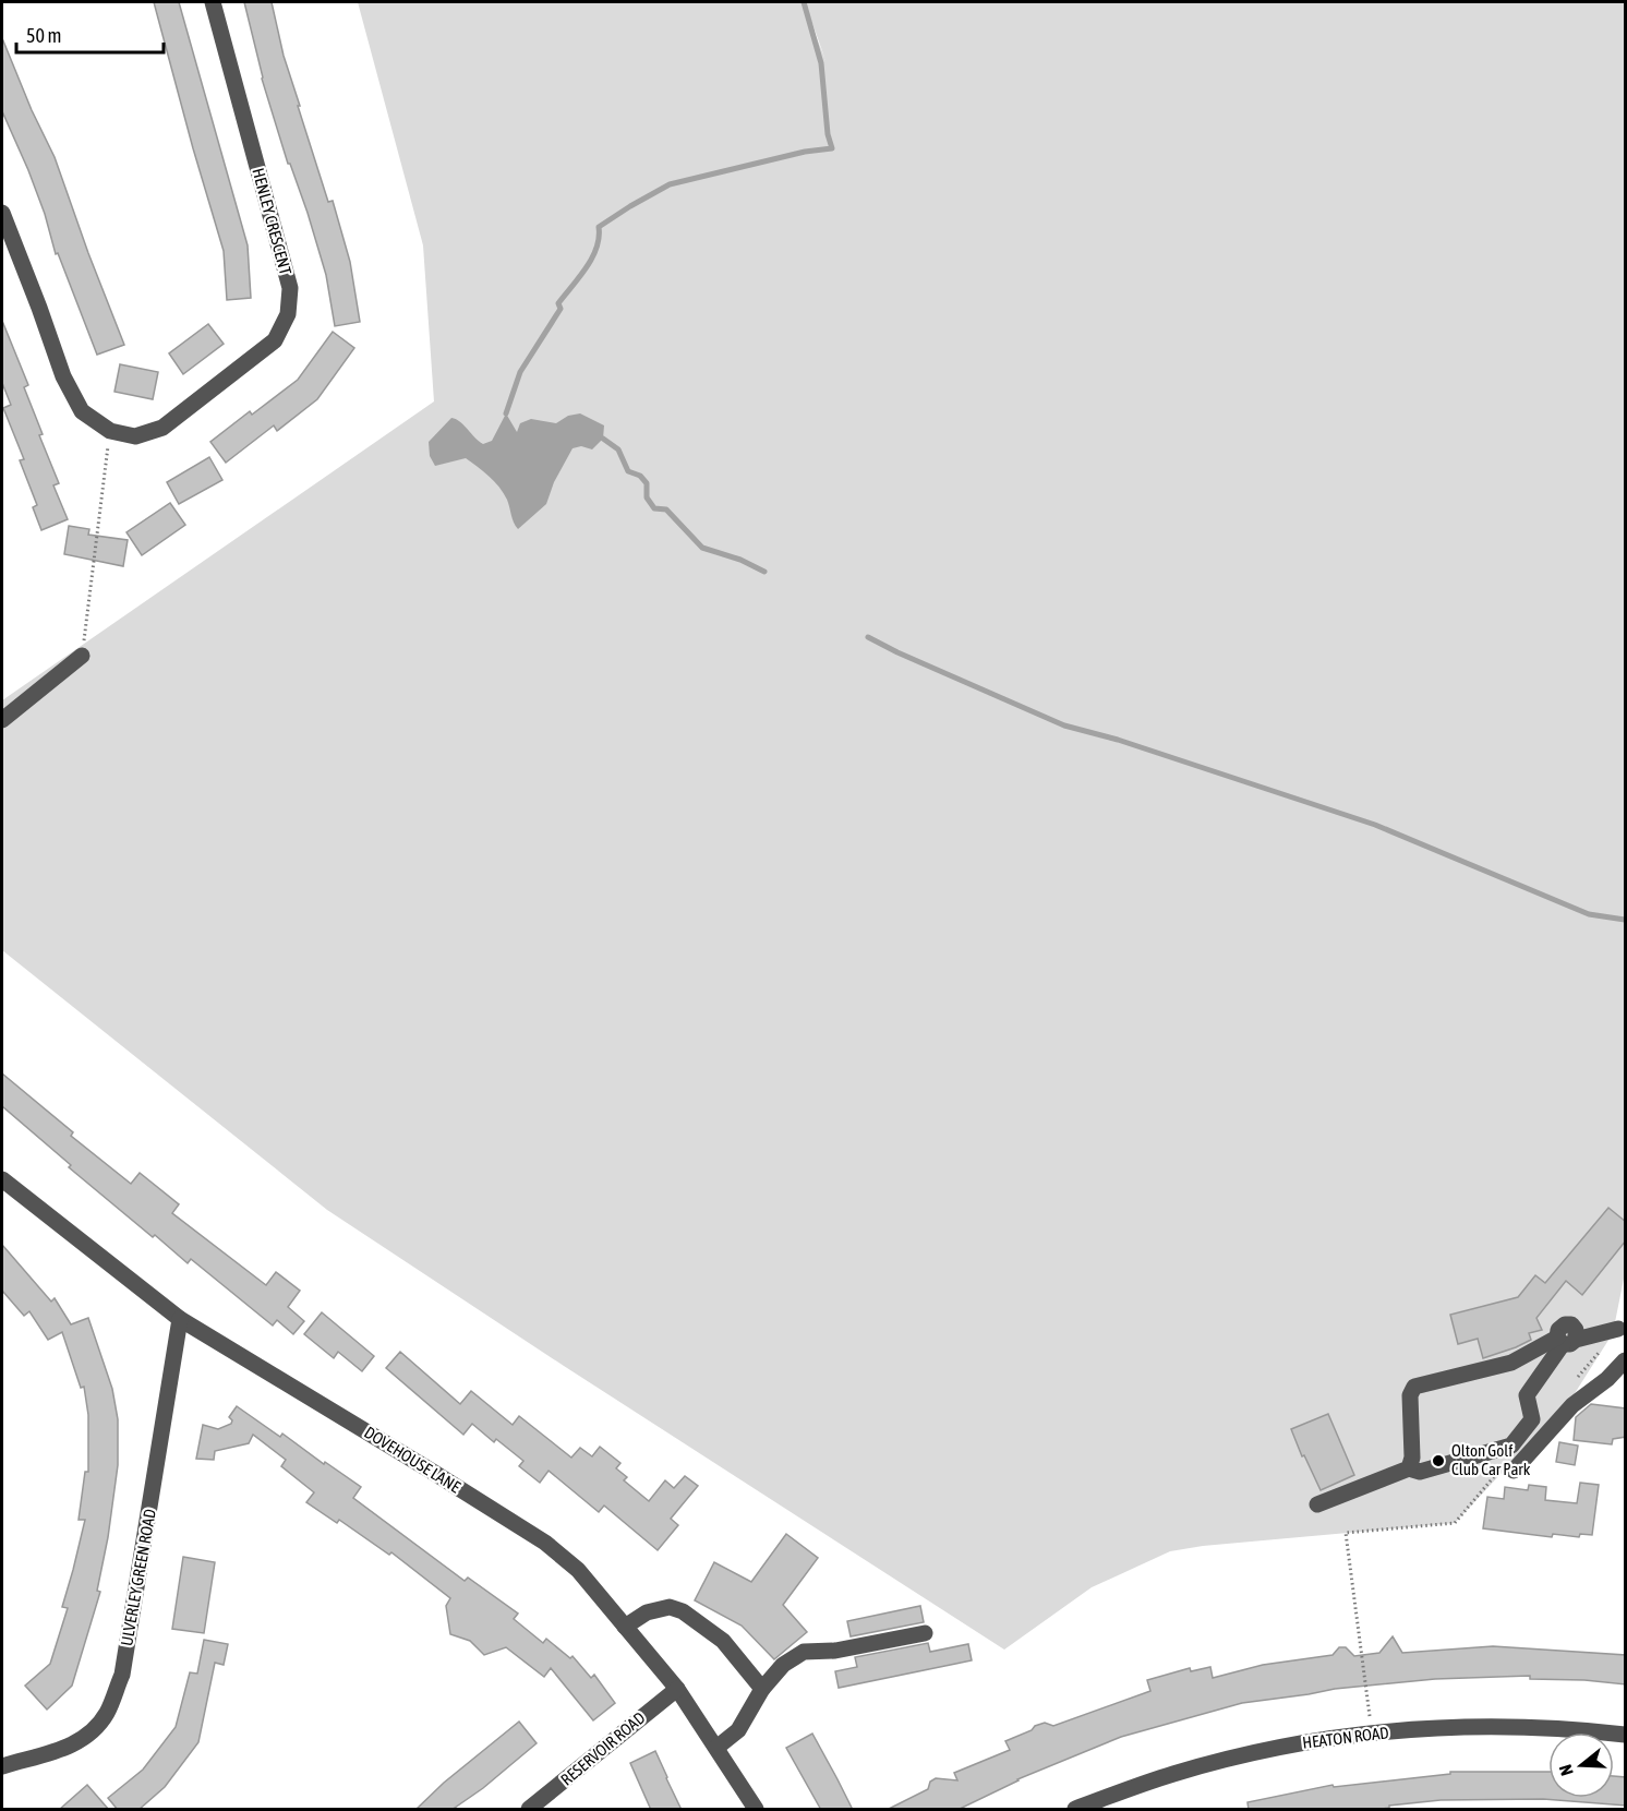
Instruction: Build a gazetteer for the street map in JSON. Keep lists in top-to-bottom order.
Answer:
{
  "streets": {
    "street": [
      "HENLEY CRESCENT",
      "DOVEHOUSE LANE",
      "ULVERLEY GREEN ROAD",
      "HEATON ROAD",
      "RESERVOIR ROAD"
    ]
  },
  "crossings": [
    ["DOVEHOUSE LANE", "ULVERLEY GREEN ROAD"],
    ["DOVEHOUSE LANE", "RESERVOIR ROAD"]
  ],
  "places": ["Olton Golf Club Car Park"],
  "scale_bar": "50 m",
  "north": "left"
}
